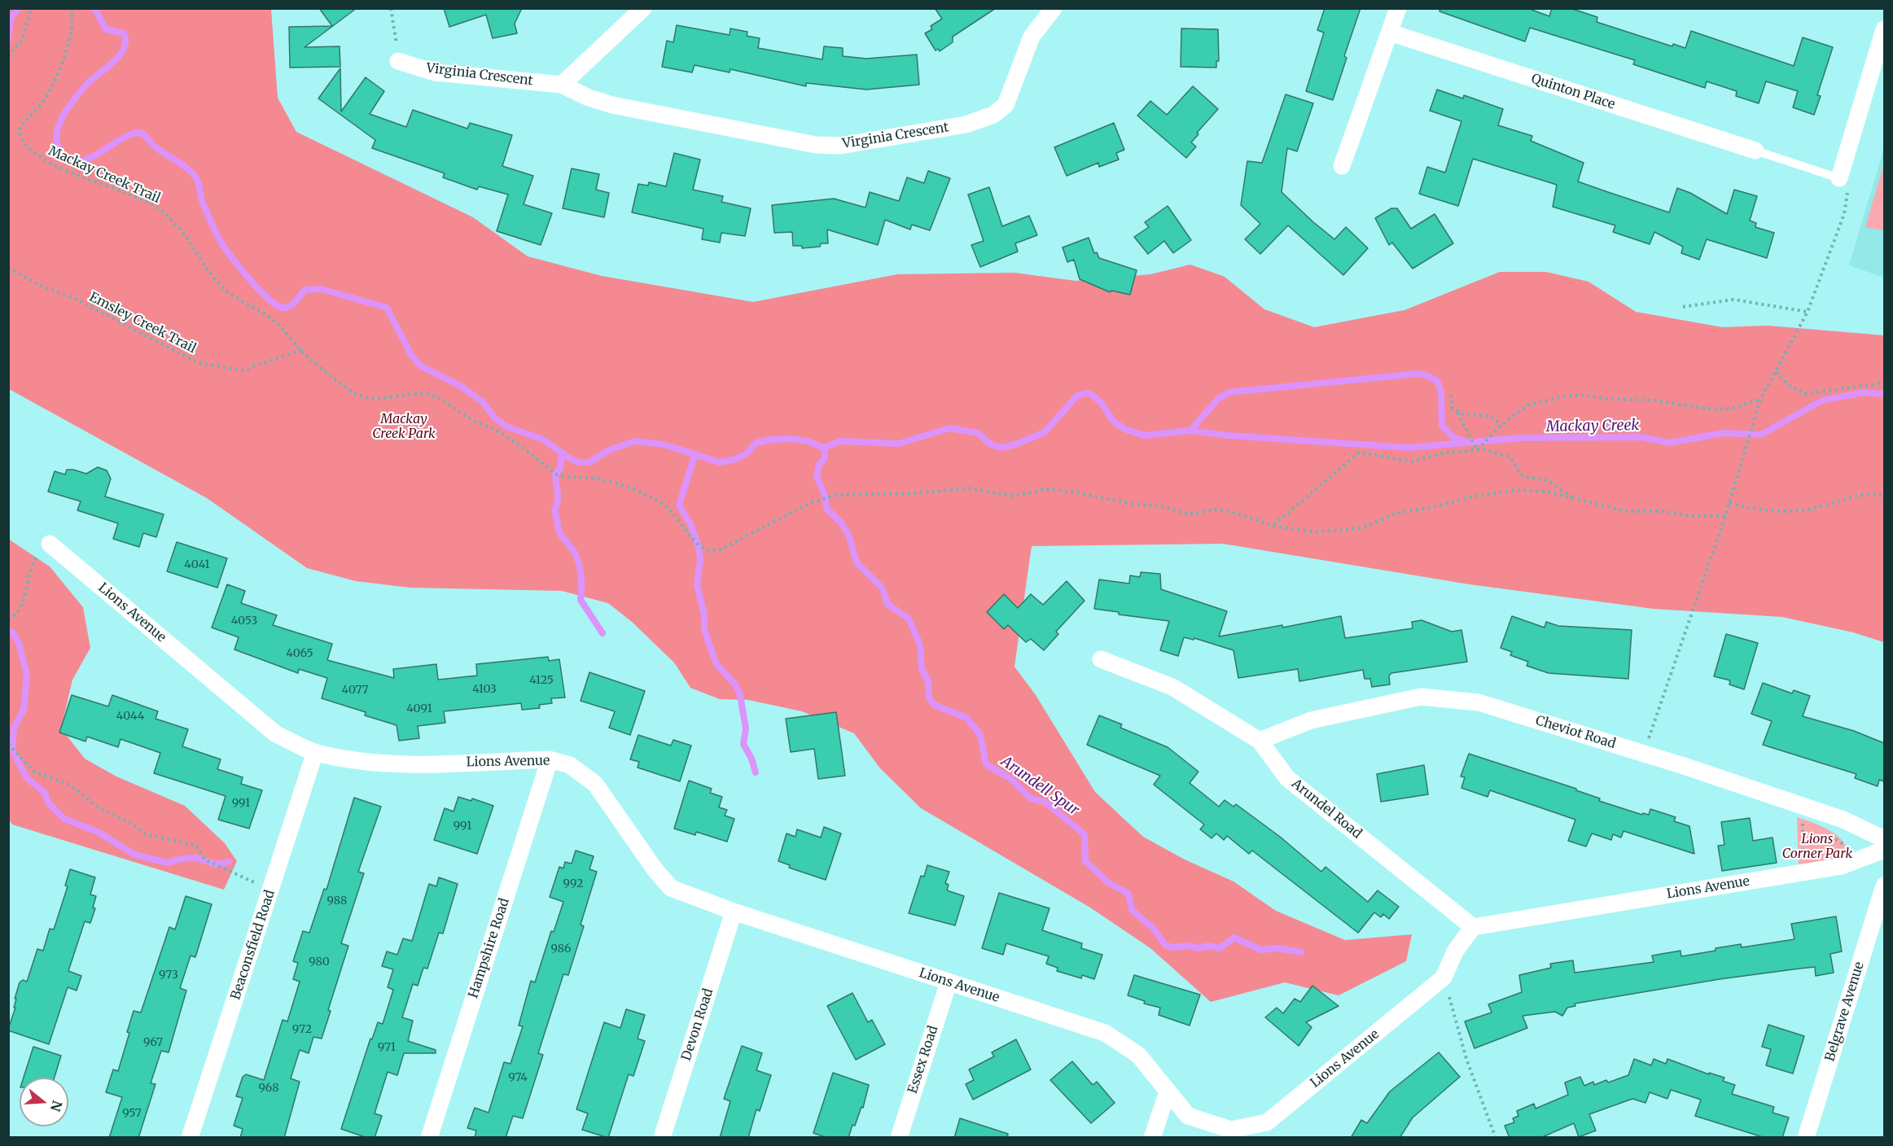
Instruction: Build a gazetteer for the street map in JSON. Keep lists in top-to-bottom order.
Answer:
{
  "streets": {
    "street": [
      "Virginia Crescent",
      "Quinton Place",
      "Lions Avenue",
      "Cheviot Road",
      "Arundel Road",
      "Beaconsfield Road",
      "Hampshire Road",
      "Belgrave Avenue",
      "Devon Road",
      "Essex Road"
    ],
    "path": ["Mackay Creek Trail", "Emsley Creek Trail"]
  },
  "crossings": [
    ["Mackay Creek Trail", "Emsley Creek Trail"],
    ["Lions Avenue", "Arundel Road"],
    ["Lions Avenue", "Beaconsfield Road"],
    ["Lions Avenue", "Hampshire Road"],
    ["Lions Avenue", "Devon Road"],
    ["Lions Avenue", "Essex Road"],
    ["Cheviot Road", "Arundel Road"]
  ],
  "water": ["Mackay Creek", "Arundell Spur"],
  "parks": ["Mackay Creek Park", "Lions Corner Park"],
  "house_numbers": [
    "4041",
    "4053",
    "4065",
    "4125",
    "4103",
    "4077",
    "4091",
    "4044",
    "991",
    "991",
    "992",
    "988",
    "986",
    "980",
    "973",
    "972",
    "967",
    "971",
    "974",
    "968",
    "957"
  ],
  "north": "right"
}
